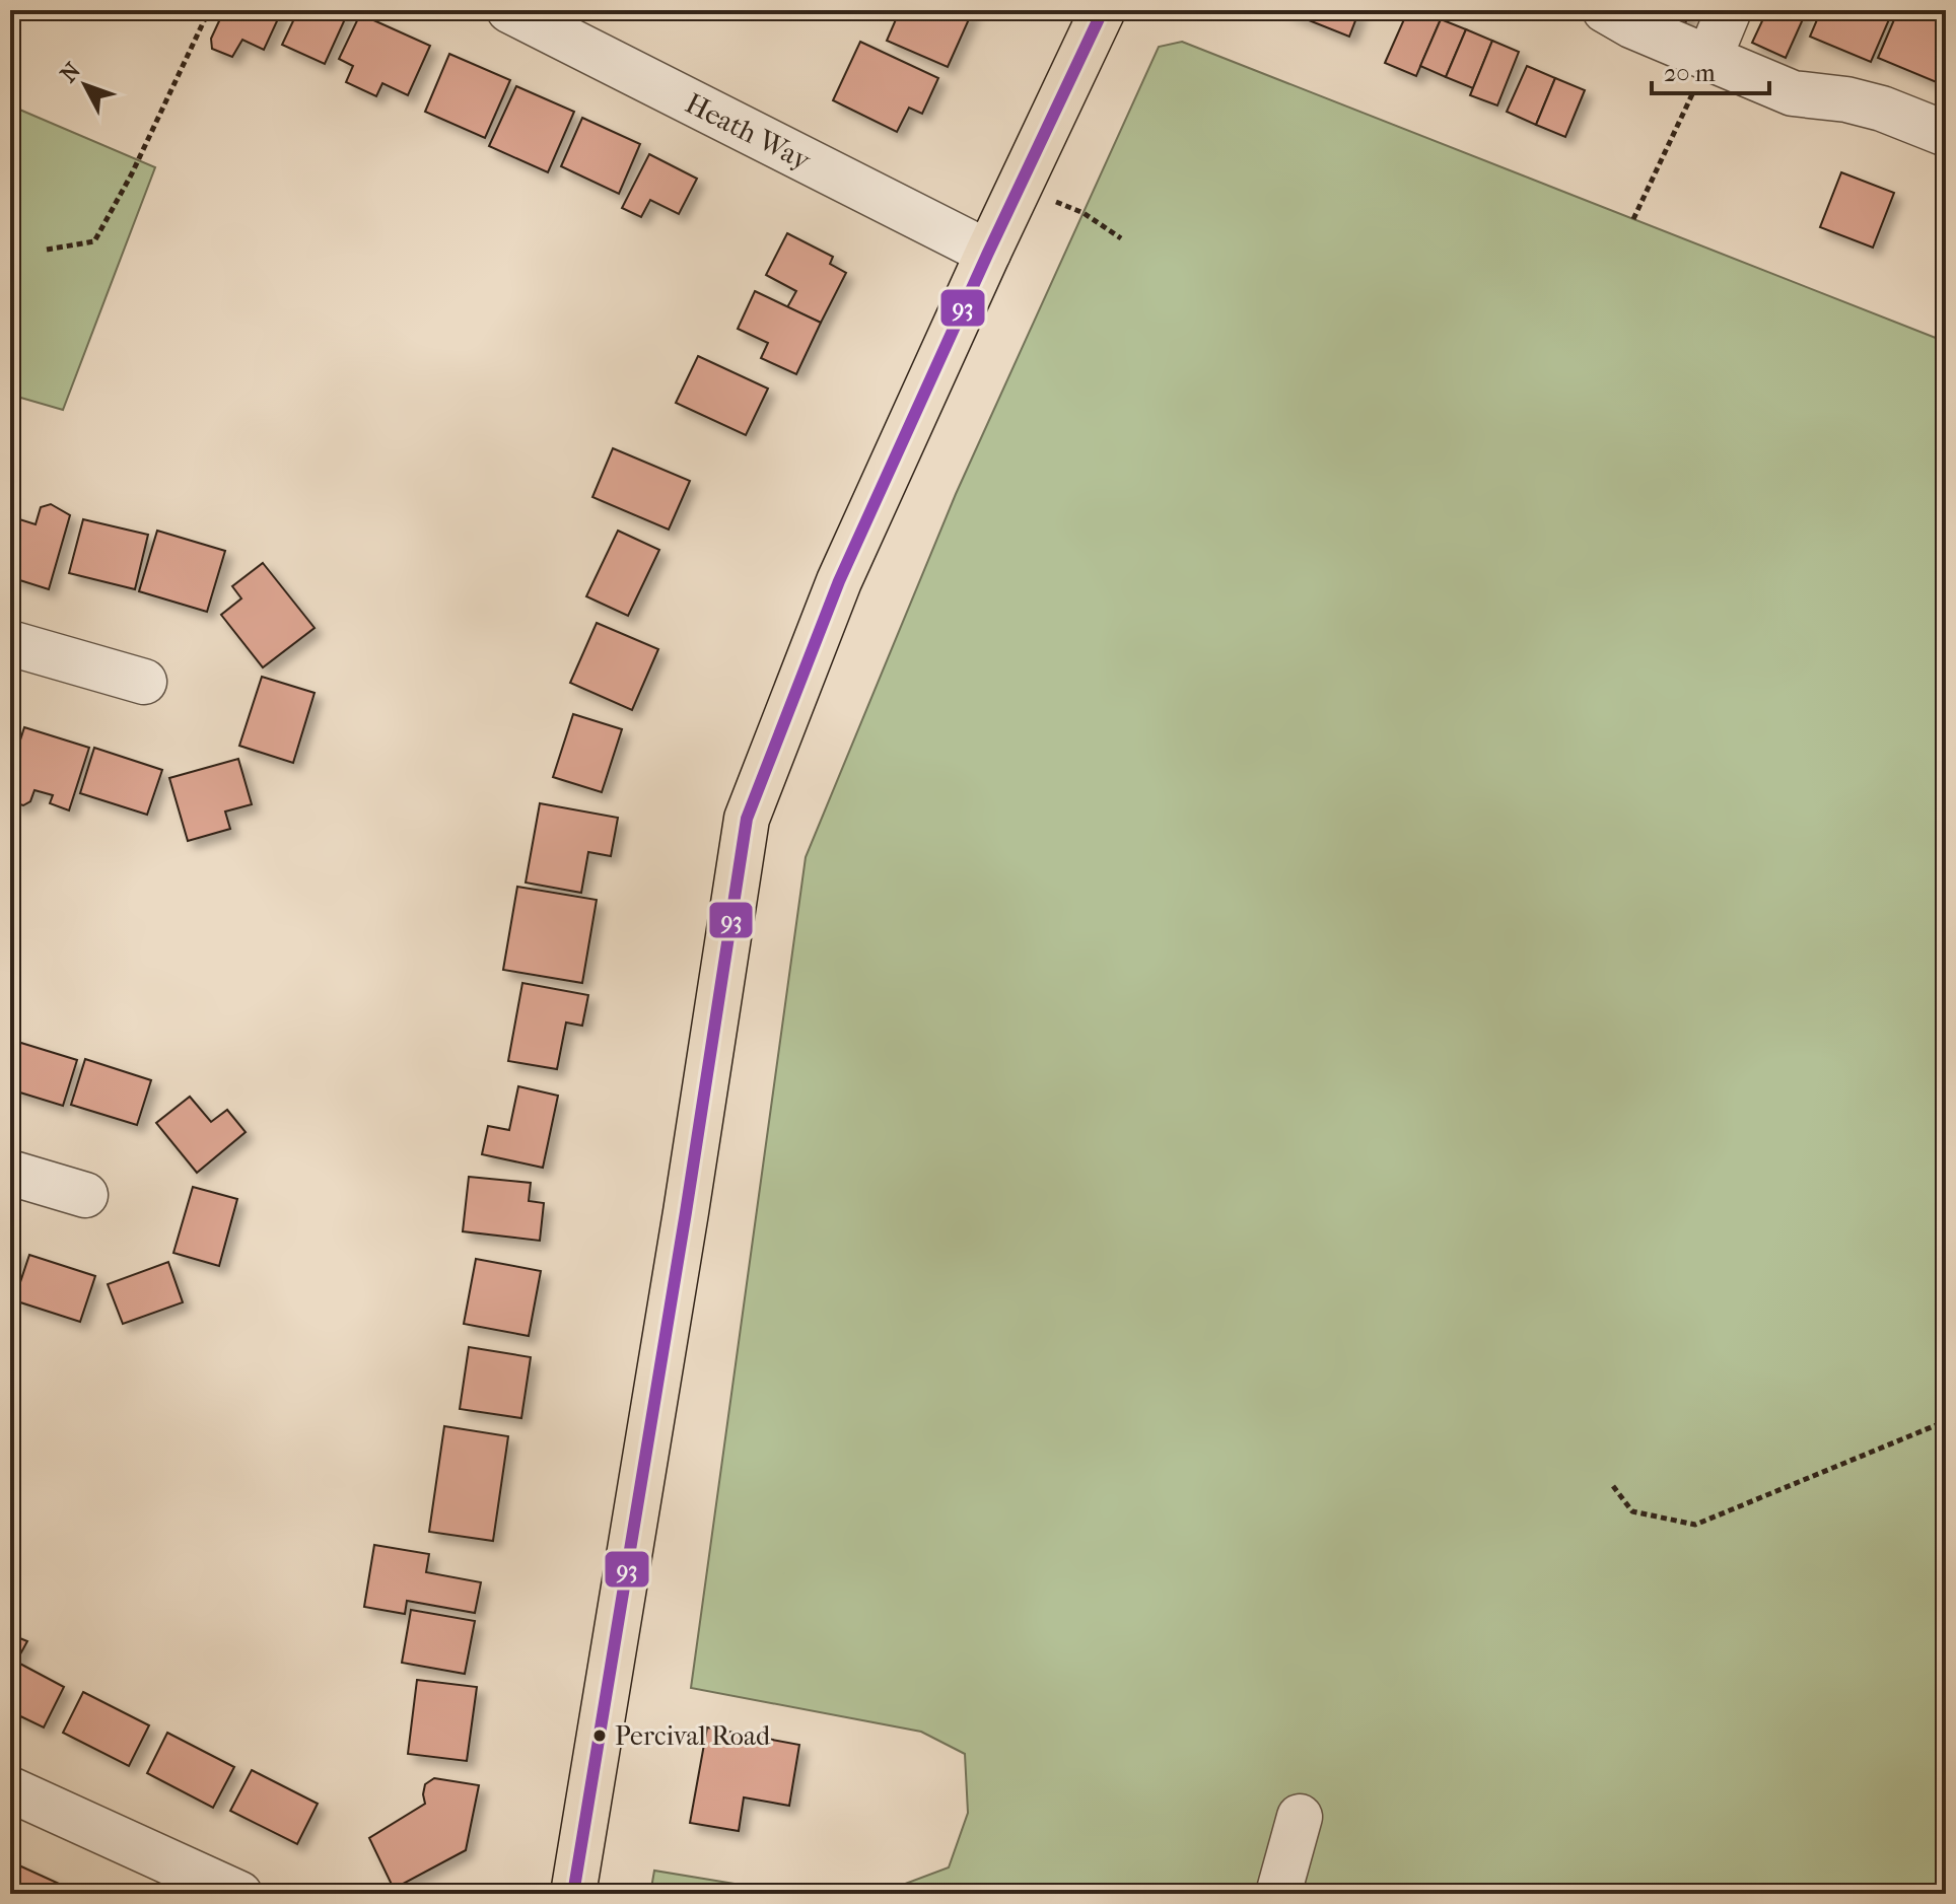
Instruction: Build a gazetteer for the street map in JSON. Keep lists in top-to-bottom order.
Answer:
{
  "streets": {
    "street": ["Heath Way"]
  },
  "places": ["Percival Road"],
  "lines": ["transit line 93"],
  "scale_bar": "20 m",
  "north": "top left"
}
